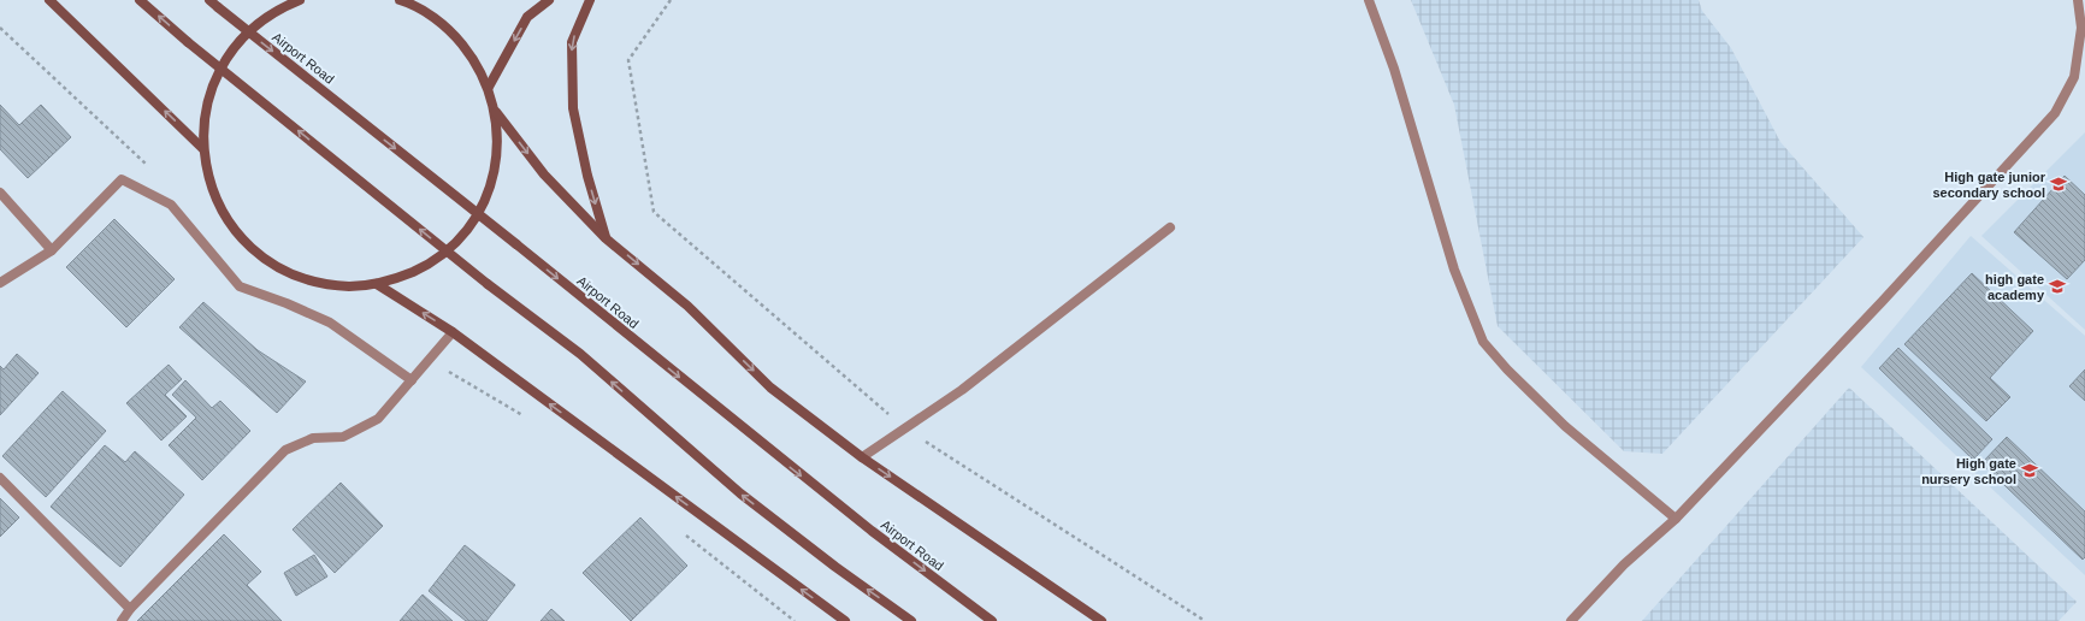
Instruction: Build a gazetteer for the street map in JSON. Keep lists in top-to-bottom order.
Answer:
{
  "streets": {
    "main road": ["Airport Road"]
  },
  "places": {
    "school or university": ["High gate junior secondary school", "high gate academy", "High gate nursery school"]
  }
}
